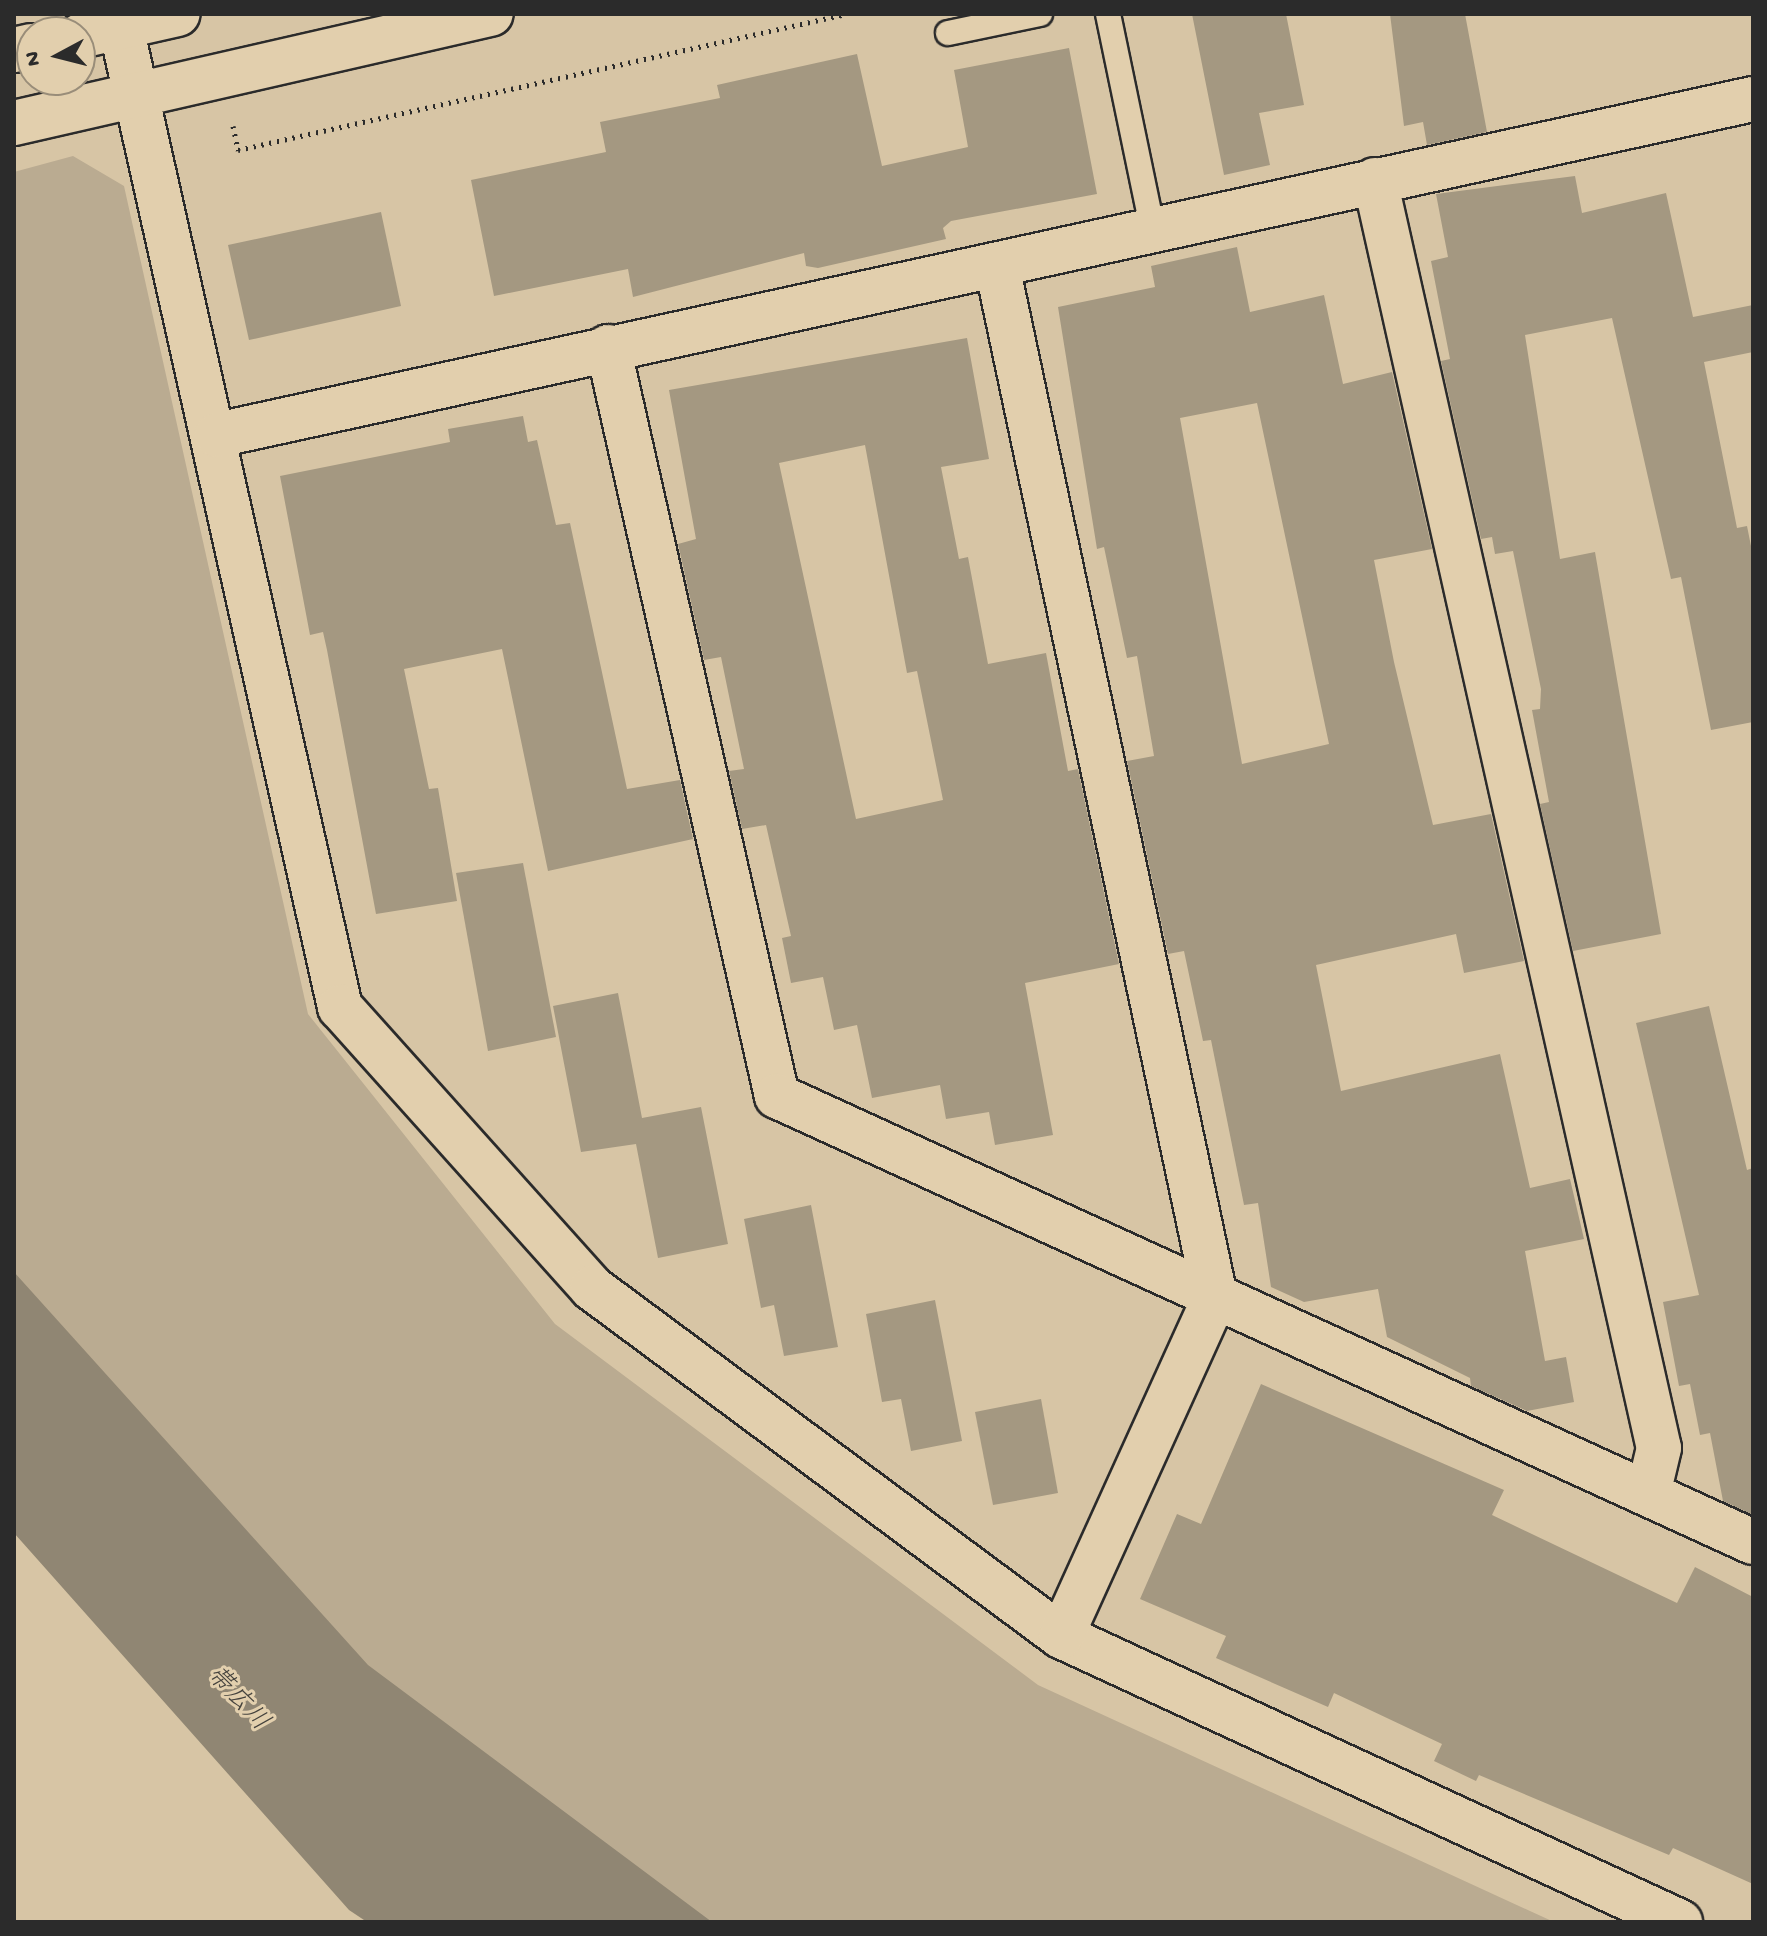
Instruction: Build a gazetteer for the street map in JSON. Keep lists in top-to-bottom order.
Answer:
{
  "water": ["帯広川"],
  "north": "left"
}
